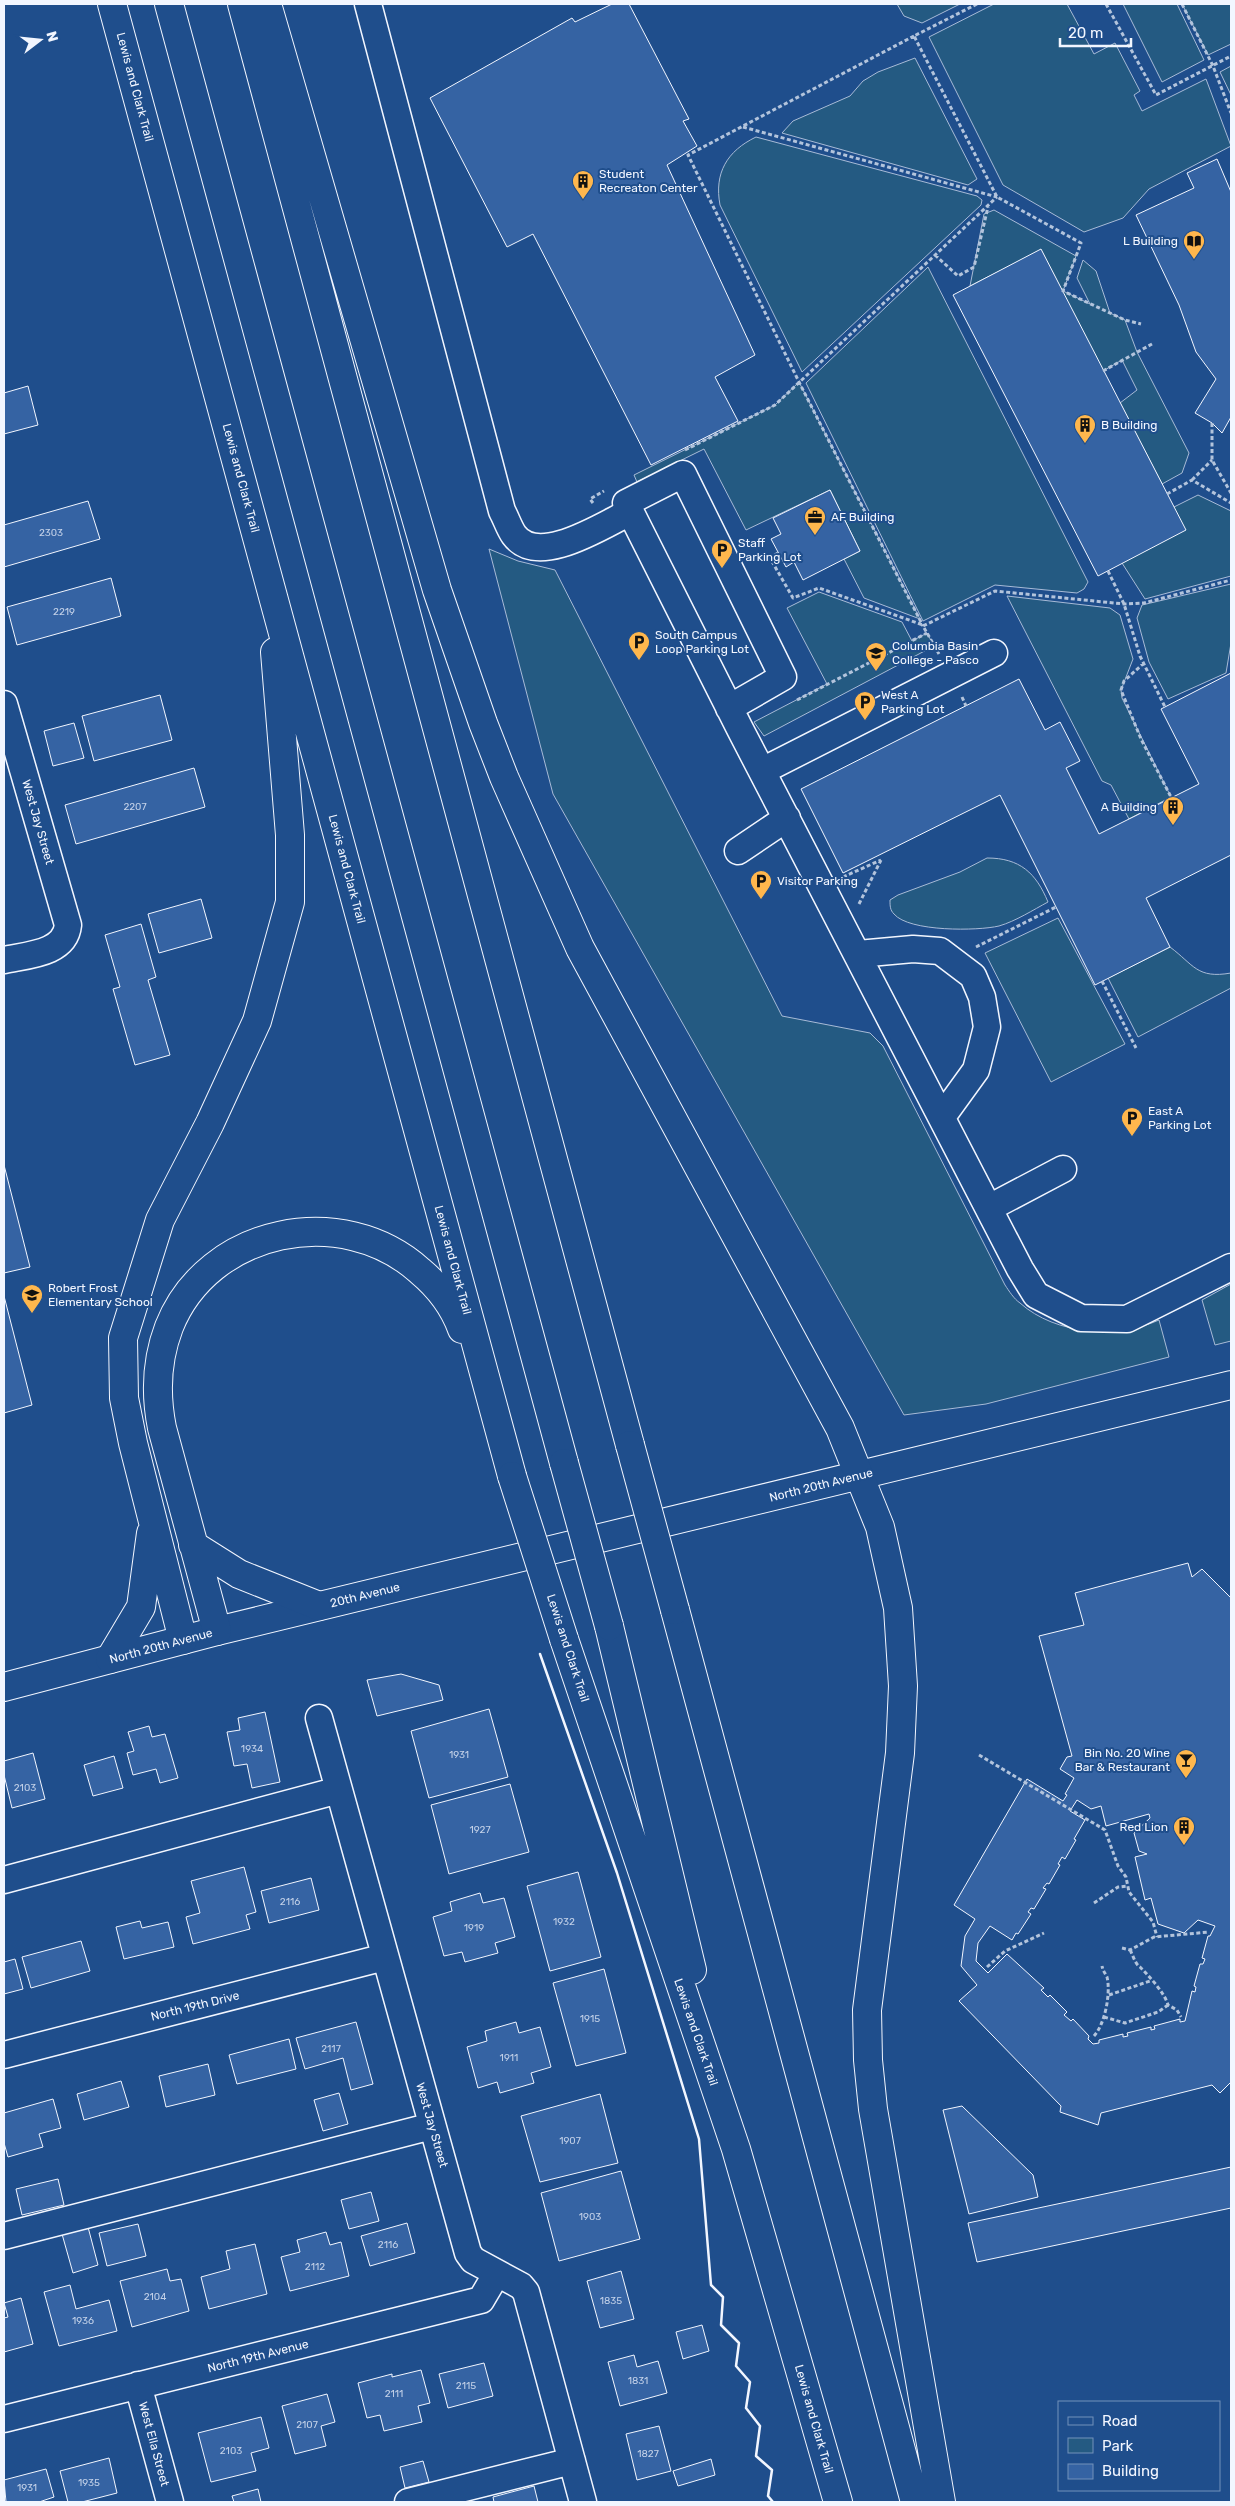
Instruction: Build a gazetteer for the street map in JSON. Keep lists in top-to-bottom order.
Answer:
{
  "streets": {
    "main road": ["Lewis and Clark Trail", "North 20th Avenue", "20th Avenue"],
    "street": [
      "West Jay Street",
      "North 19th Drive",
      "North 19th Avenue",
      "West Ella Street"
    ]
  },
  "crossings": [
    ["West Jay Street", "North 19th Drive"],
    ["West Jay Street", "North 19th Avenue"],
    ["North 20th Avenue", "20th Avenue"],
    ["North 19th Avenue", "West Ella Street"]
  ],
  "places": {
    "building": [
      "Student Recreaton Center",
      "B Building",
      "A Building",
      "Red Lion"
    ],
    "library": ["L Building"],
    "office": ["AF Building"],
    "parking": [
      "Staff Parking Lot",
      "South Campus Loop Parking Lot",
      "West A Parking Lot",
      "Visitor Parking",
      "East A Parking Lot"
    ],
    "school or university": ["Columbia Basin College - Pasco", "Robert Frost Elementary School"],
    "bar": ["Bin No. 20 Wine Bar & Restaurant"]
  },
  "house_numbers": [
    "2303",
    "2219",
    "2207",
    "1934",
    "1931",
    "2103",
    "1927",
    "2116",
    "1932",
    "1919",
    "1915",
    "2117",
    "1911",
    "1907",
    "1903",
    "2116",
    "2112",
    "2104",
    "1835",
    "1936",
    "1831",
    "2115",
    "2111",
    "2107",
    "2103",
    "1827",
    "1935",
    "1931"
  ],
  "legend": ["Road", "Park", "Building"],
  "scale_bar": "20 m",
  "north": "right"
}
